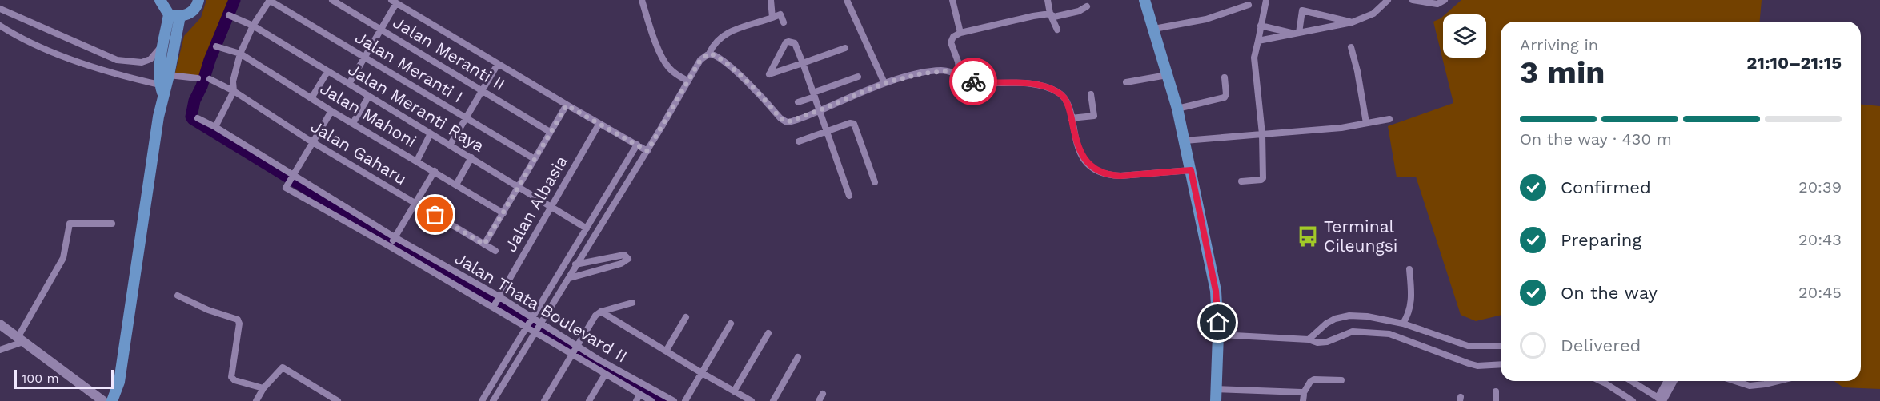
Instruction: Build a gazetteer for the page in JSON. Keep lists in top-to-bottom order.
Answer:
{
  "streets": {
    "street": [
      "Jalan Meranti II",
      "Jalan Meranti I",
      "Jalan Meranti Raya",
      "Jalan Mahoni",
      "Jalan Gaharu",
      "Jalan Albasia",
      "Jalan Thata Boulevard II"
    ]
  },
  "crossings": [
    ["Jalan Meranti Raya", "Jalan Albasia"],
    ["Jalan Albasia", "Jalan Thata Boulevard II"]
  ],
  "places": {
    "bus stop": ["Terminal Cileungsi"]
  },
  "scale_bar": "100 m",
  "page": {
    "heading": ["3 min", "Arriving in", "21:10–21:15"],
    "bar": "On the way · 430 m",
    "list": [
      ["Confirmed", "20:39"],
      ["Preparing", "20:43"],
      ["On the way", "20:45"],
      "Delivered"
    ],
    "scale": "100 m"
  }
}
